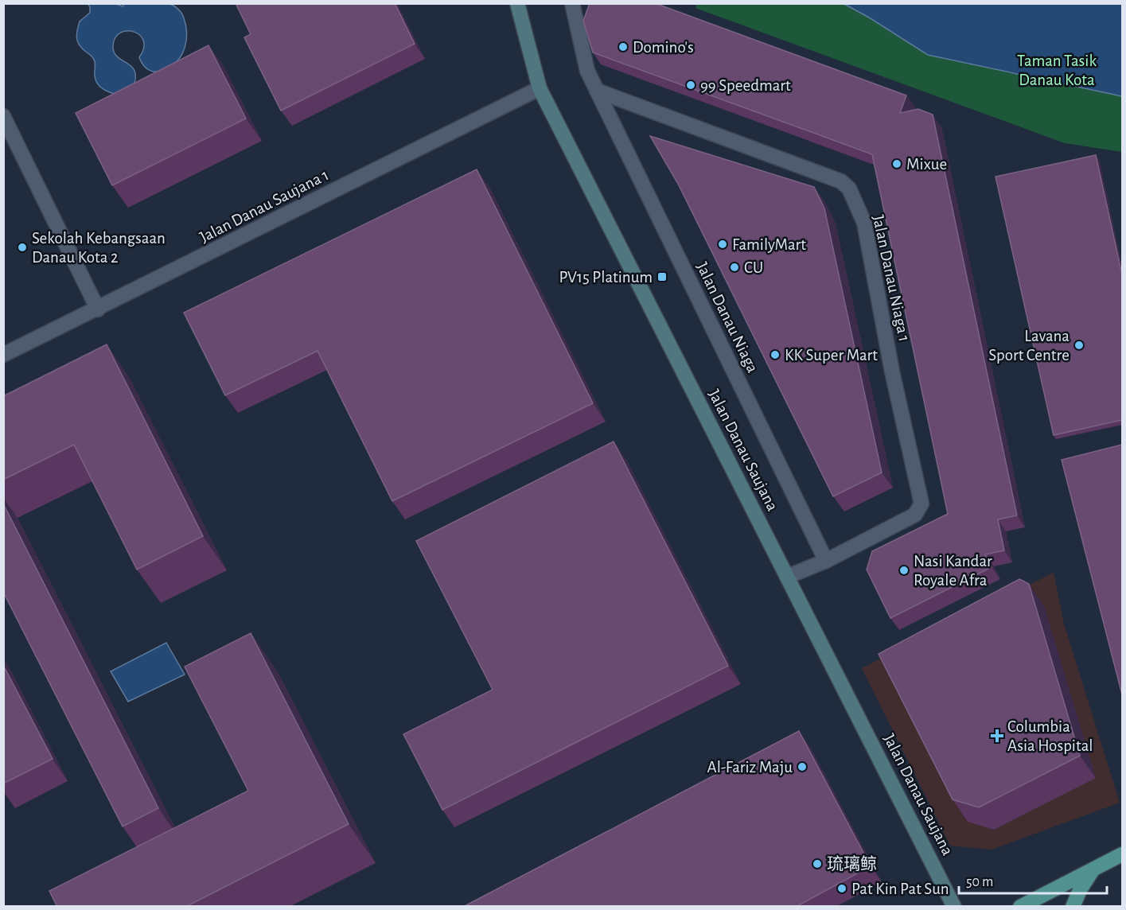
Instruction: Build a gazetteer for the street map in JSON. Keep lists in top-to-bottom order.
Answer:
{
  "streets": {
    "street": [
      "Jalan Danau Saujana 1",
      "Jalan Danau Niaga 1",
      "Jalan Danau Niaga",
      "Jalan Danau Saujana"
    ]
  },
  "crossings": [
    ["Jalan Danau Saujana 1", "Jalan Danau Saujana"],
    ["Jalan Danau Niaga 1", "Jalan Danau Niaga"],
    ["Jalan Danau Niaga 1", "Jalan Danau Saujana"]
  ],
  "parks": ["Taman Tasik Danau Kota"],
  "places": {
    "other": [
      "Domino's",
      "99 Speedmart",
      "Mixue",
      "FamilyMart",
      "Sekolah Kebangsaan Danau Kota 2",
      "CU",
      "Lavana Sport Centre",
      "KK Super Mart",
      "Nasi Kandar Royale Afra",
      "Al-Fariz Maju",
      "琉璃鲸",
      "Pat Kin Pat Sun"
    ],
    "transit": ["PV15 Platinum"],
    "health": ["Columbia Asia Hospital"]
  },
  "scale_bar": "50 m"
}
